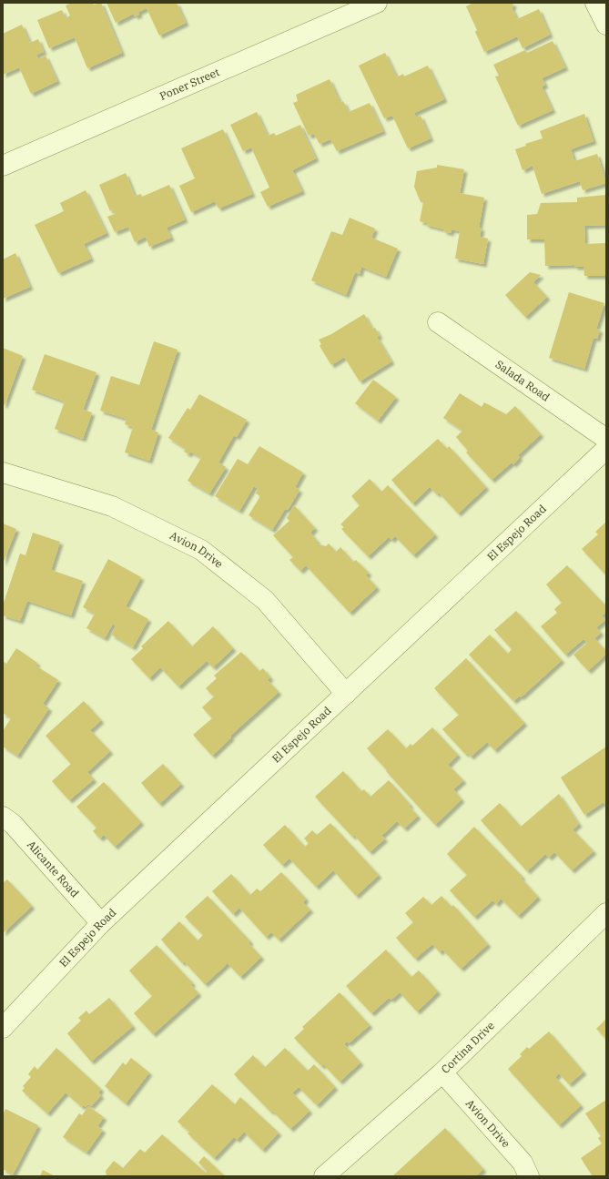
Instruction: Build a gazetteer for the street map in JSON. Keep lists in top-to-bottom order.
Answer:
{
  "streets": {
    "street": [
      "Poner Street",
      "Salada Road",
      "El Espejo Road",
      "Avion Drive",
      "Alicante Road",
      "Cortina Drive"
    ]
  },
  "crossings": [
    ["El Espejo Road", "Avion Drive"],
    ["El Espejo Road", "Alicante Road"],
    ["Avion Drive", "Cortina Drive"]
  ]
}
